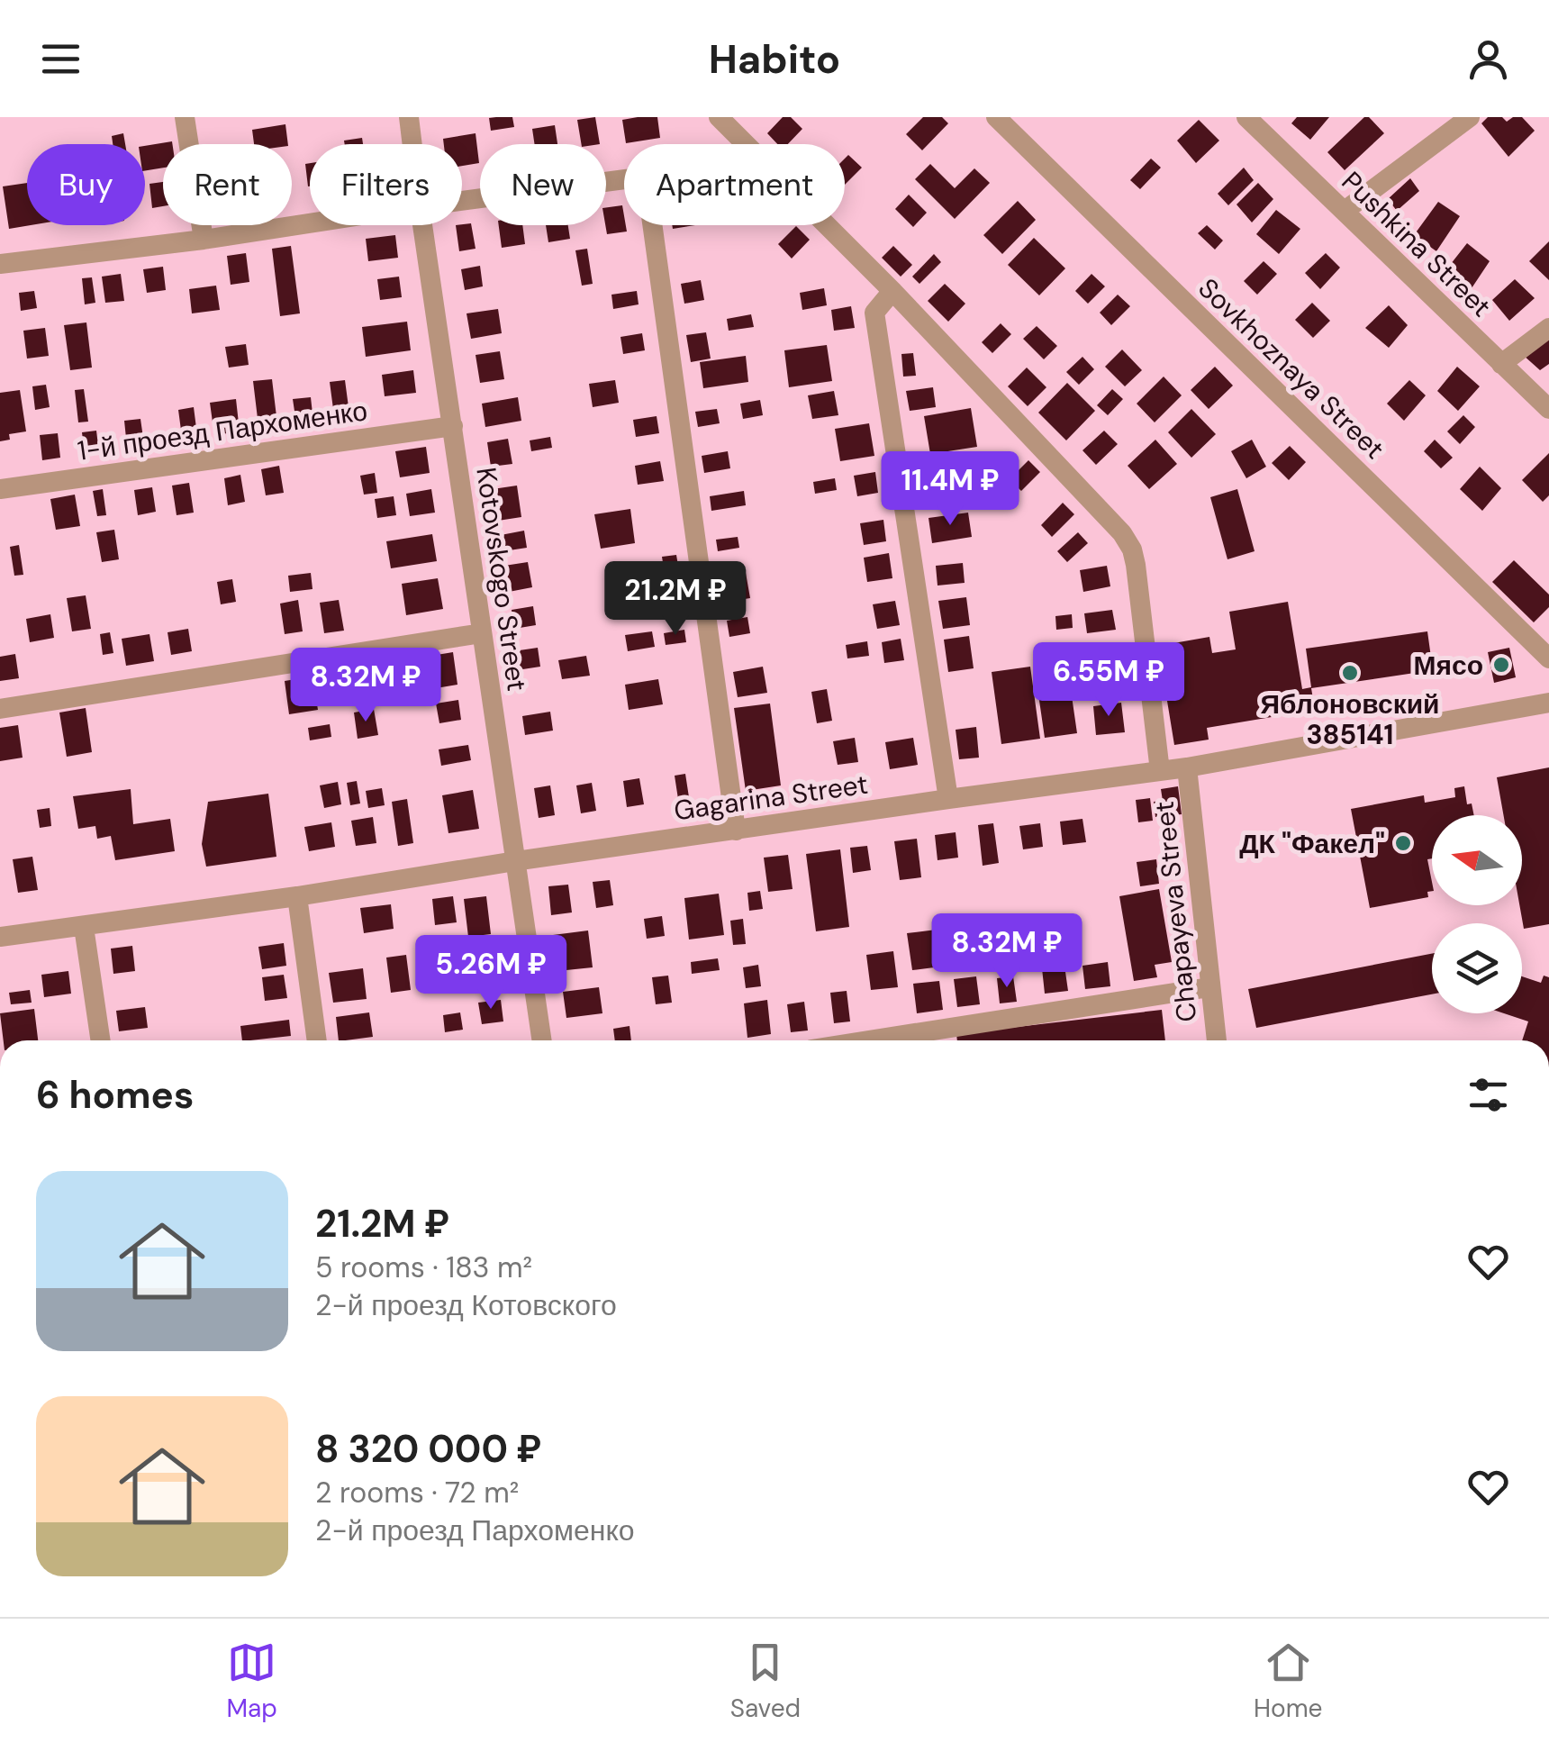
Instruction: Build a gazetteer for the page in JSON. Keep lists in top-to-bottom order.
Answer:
{
  "streets": {
    "street": [
      "Pushkina Street",
      "Sovkhoznaya Street",
      "1-й проезд Пархоменко",
      "Kotovskogo Street",
      "Gagarina Street",
      "Chapayeva Street"
    ]
  },
  "crossings": [
    ["1-й проезд Пархоменко", "Kotovskogo Street"],
    ["Kotovskogo Street", "Gagarina Street"],
    ["Gagarina Street", "Chapayeva Street"]
  ],
  "places": ["Мясо", "Яблоновский 385141", "ДК \"Факел\""],
  "north": "left",
  "page": {
    "header": "Habito",
    "chip": [
      "Buy",
      "Rent",
      "Filters",
      "New",
      "Apartment"
    ],
    "price": [
      "11.4M ₽",
      "21.2M ₽",
      "6.55M ₽",
      "8.32M ₽",
      "8.32M ₽",
      "5.26M ₽"
    ],
    "heading": "6 homes",
    "list": [
      {
        "name": "21.2M ₽",
        "note": "5 rooms · 183 m² · 2-й проезд Котовского"
      },
      {
        "name": "8 320 000 ₽",
        "note": "2 rooms · 72 m² · 2-й проезд Пархоменко"
      }
    ],
    "tabs": ["Map", "Saved", "Home"]
  }
}
